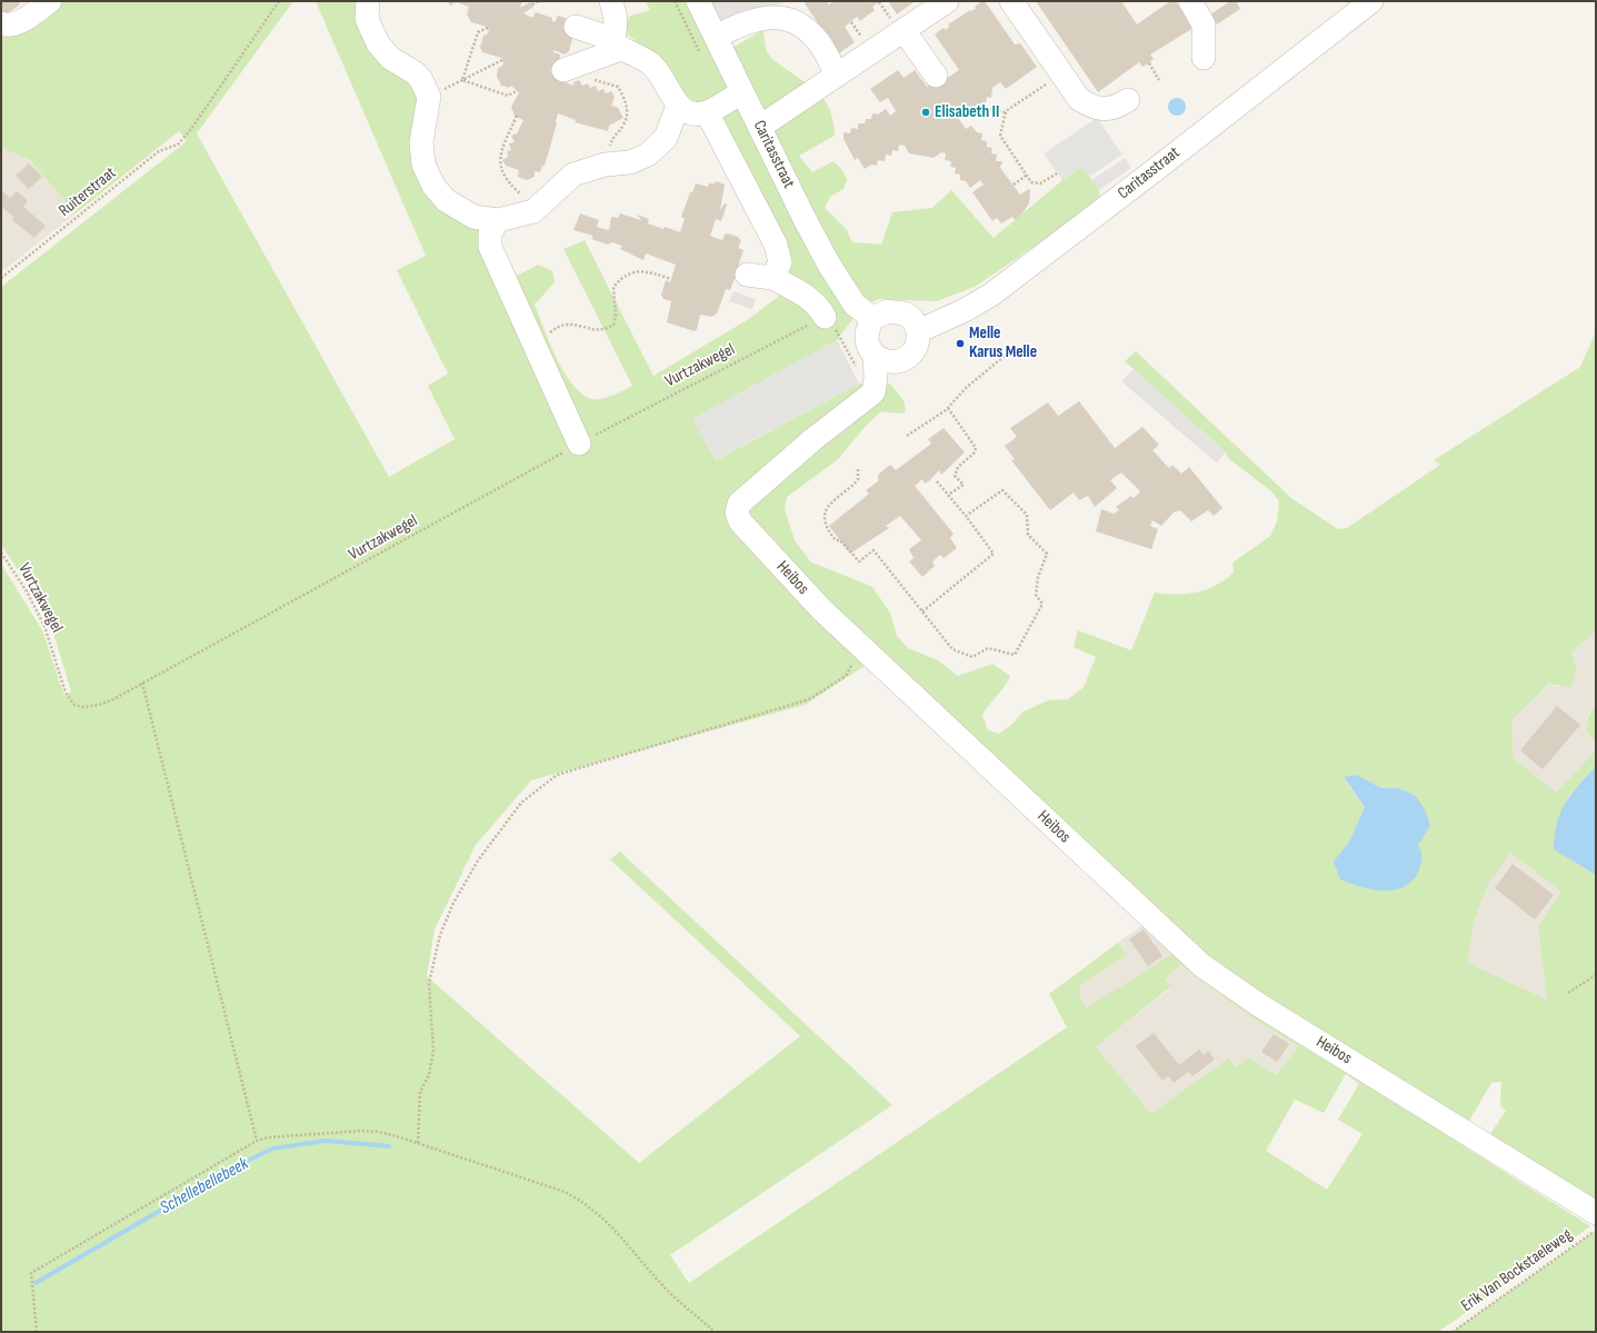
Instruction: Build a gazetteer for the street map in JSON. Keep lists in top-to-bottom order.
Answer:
{
  "streets": {
    "street": ["Caritasstraat", "Heibos"],
    "path": ["Ruiterstraat", "Vurtzakwegel", "Erik Van Bockstaeleweg"]
  },
  "crossings": [
    ["Caritasstraat", "Heibos"]
  ],
  "water": ["Schellebellebeek"],
  "places": ["Elisabeth II", "Melle Karus Melle"]
}
